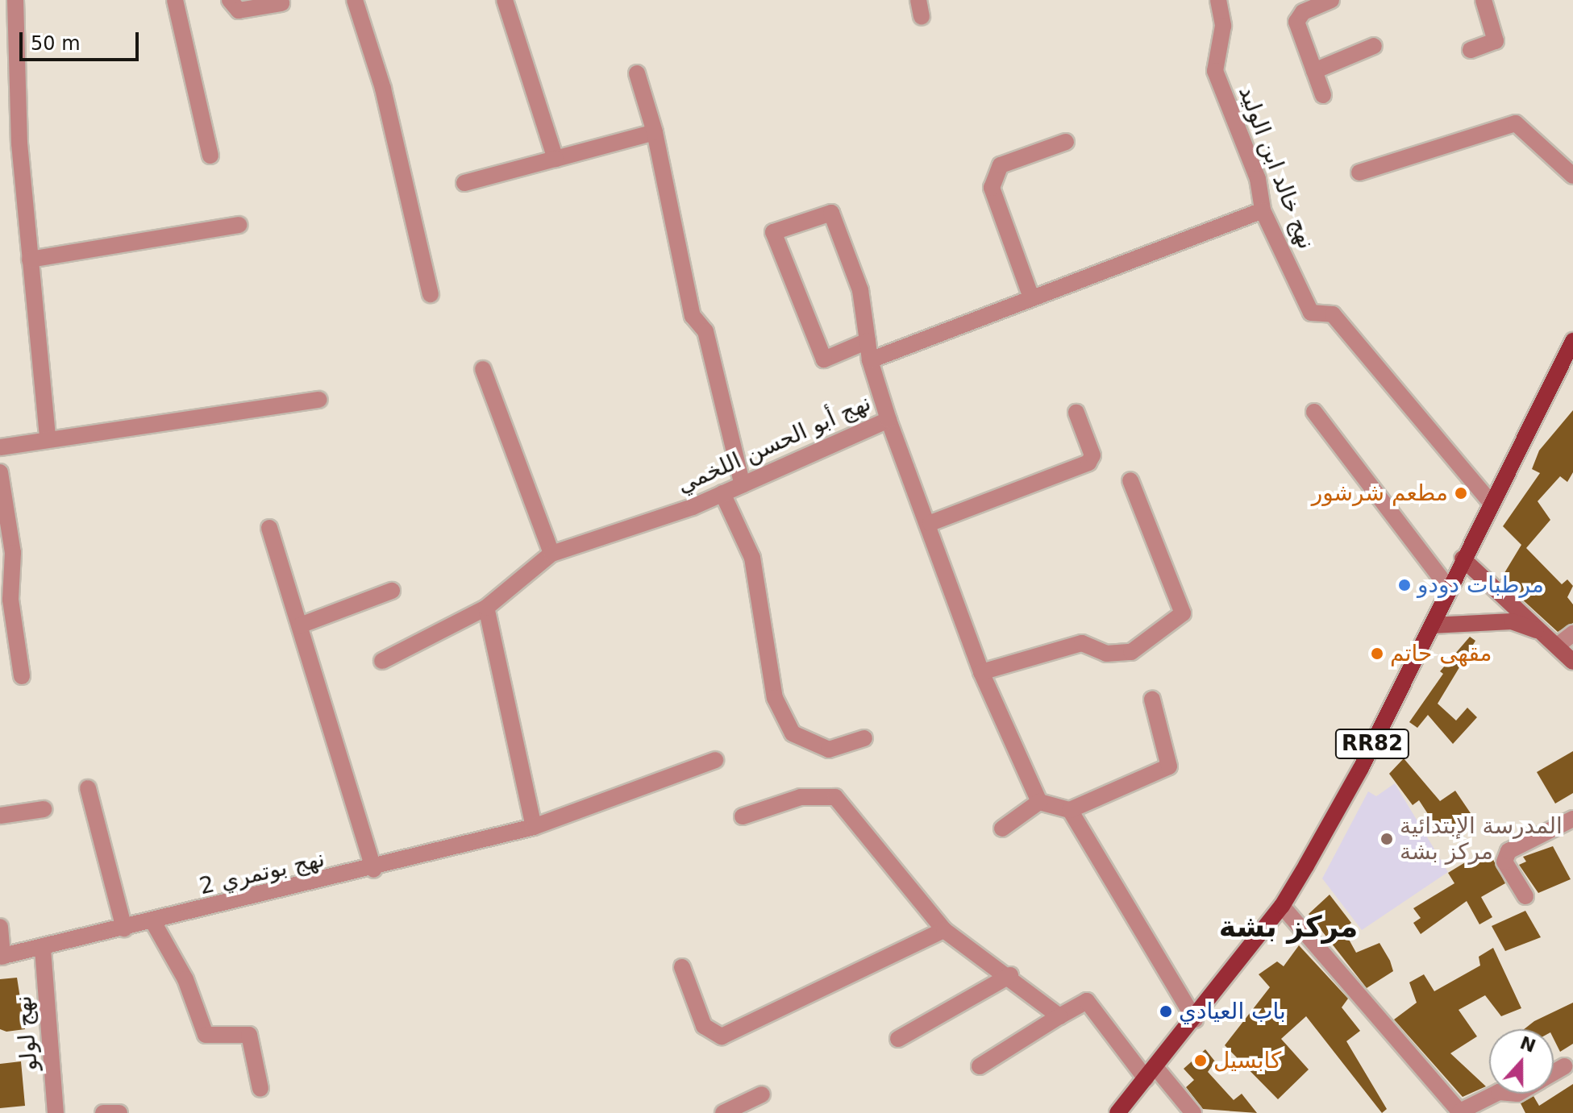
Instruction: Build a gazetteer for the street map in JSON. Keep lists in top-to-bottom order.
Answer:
{
  "streets": {
    "main road": ["RR82"],
    "street": [
      "نهج خالد ابن الوليد",
      "نهج أبو الحسن اللخمي",
      "نهج بوتمري 2",
      "نهج لولو"
    ]
  },
  "crossings": [
    ["نهج خالد ابن الوليد", "نهج أبو الحسن اللخمي"],
    ["نهج خالد ابن الوليد", "RR82"],
    ["نهج بوتمري 2", "نهج لولو"]
  ],
  "districts": ["مركز بشة"],
  "places": [
    "مطعم شرشور",
    "مرطبات دودو",
    "مقهى حاتم",
    "المدرسة الإبتدائية مركز بشة",
    "باب العيادي",
    "كابسيل"
  ],
  "scale_bar": "50 m",
  "north": "top"
}
